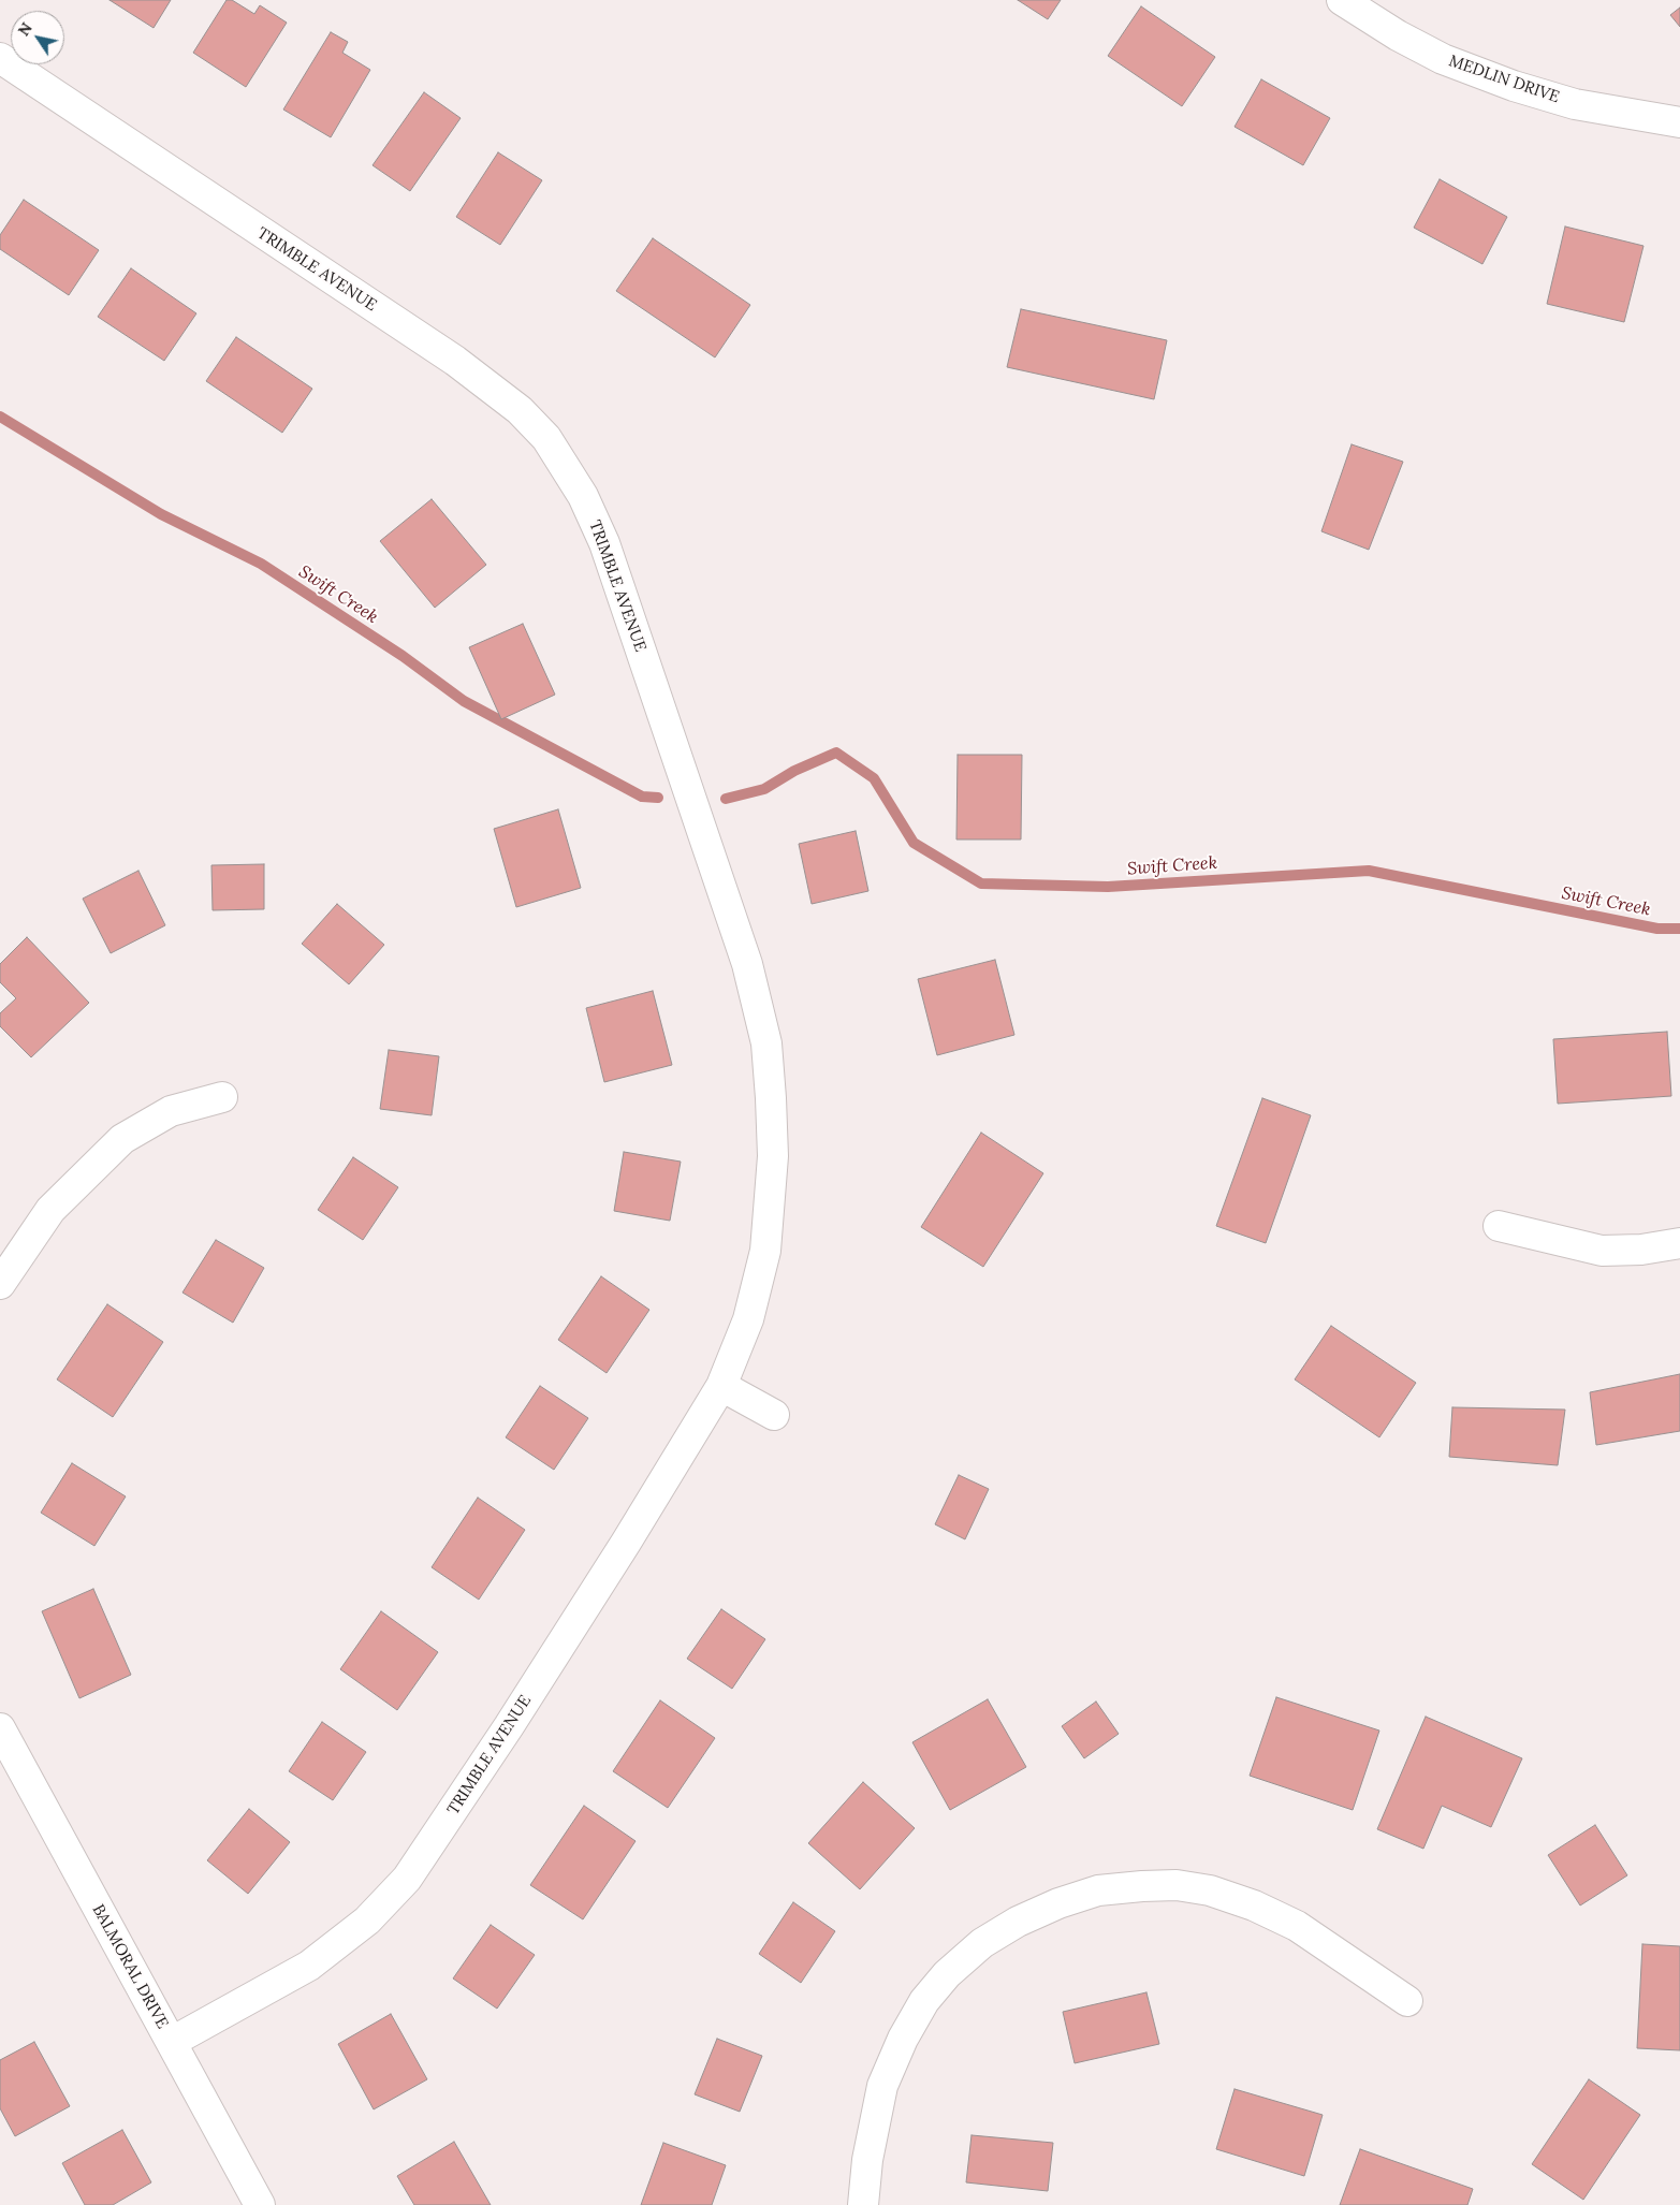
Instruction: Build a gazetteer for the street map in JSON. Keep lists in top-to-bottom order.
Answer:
{
  "streets": {
    "street": ["MEDLIN DRIVE", "TRIMBLE AVENUE", "BALMORAL DRIVE"]
  },
  "crossings": [
    ["TRIMBLE AVENUE", "BALMORAL DRIVE"]
  ],
  "water": ["Swift Creek"],
  "north": "top left"
}
